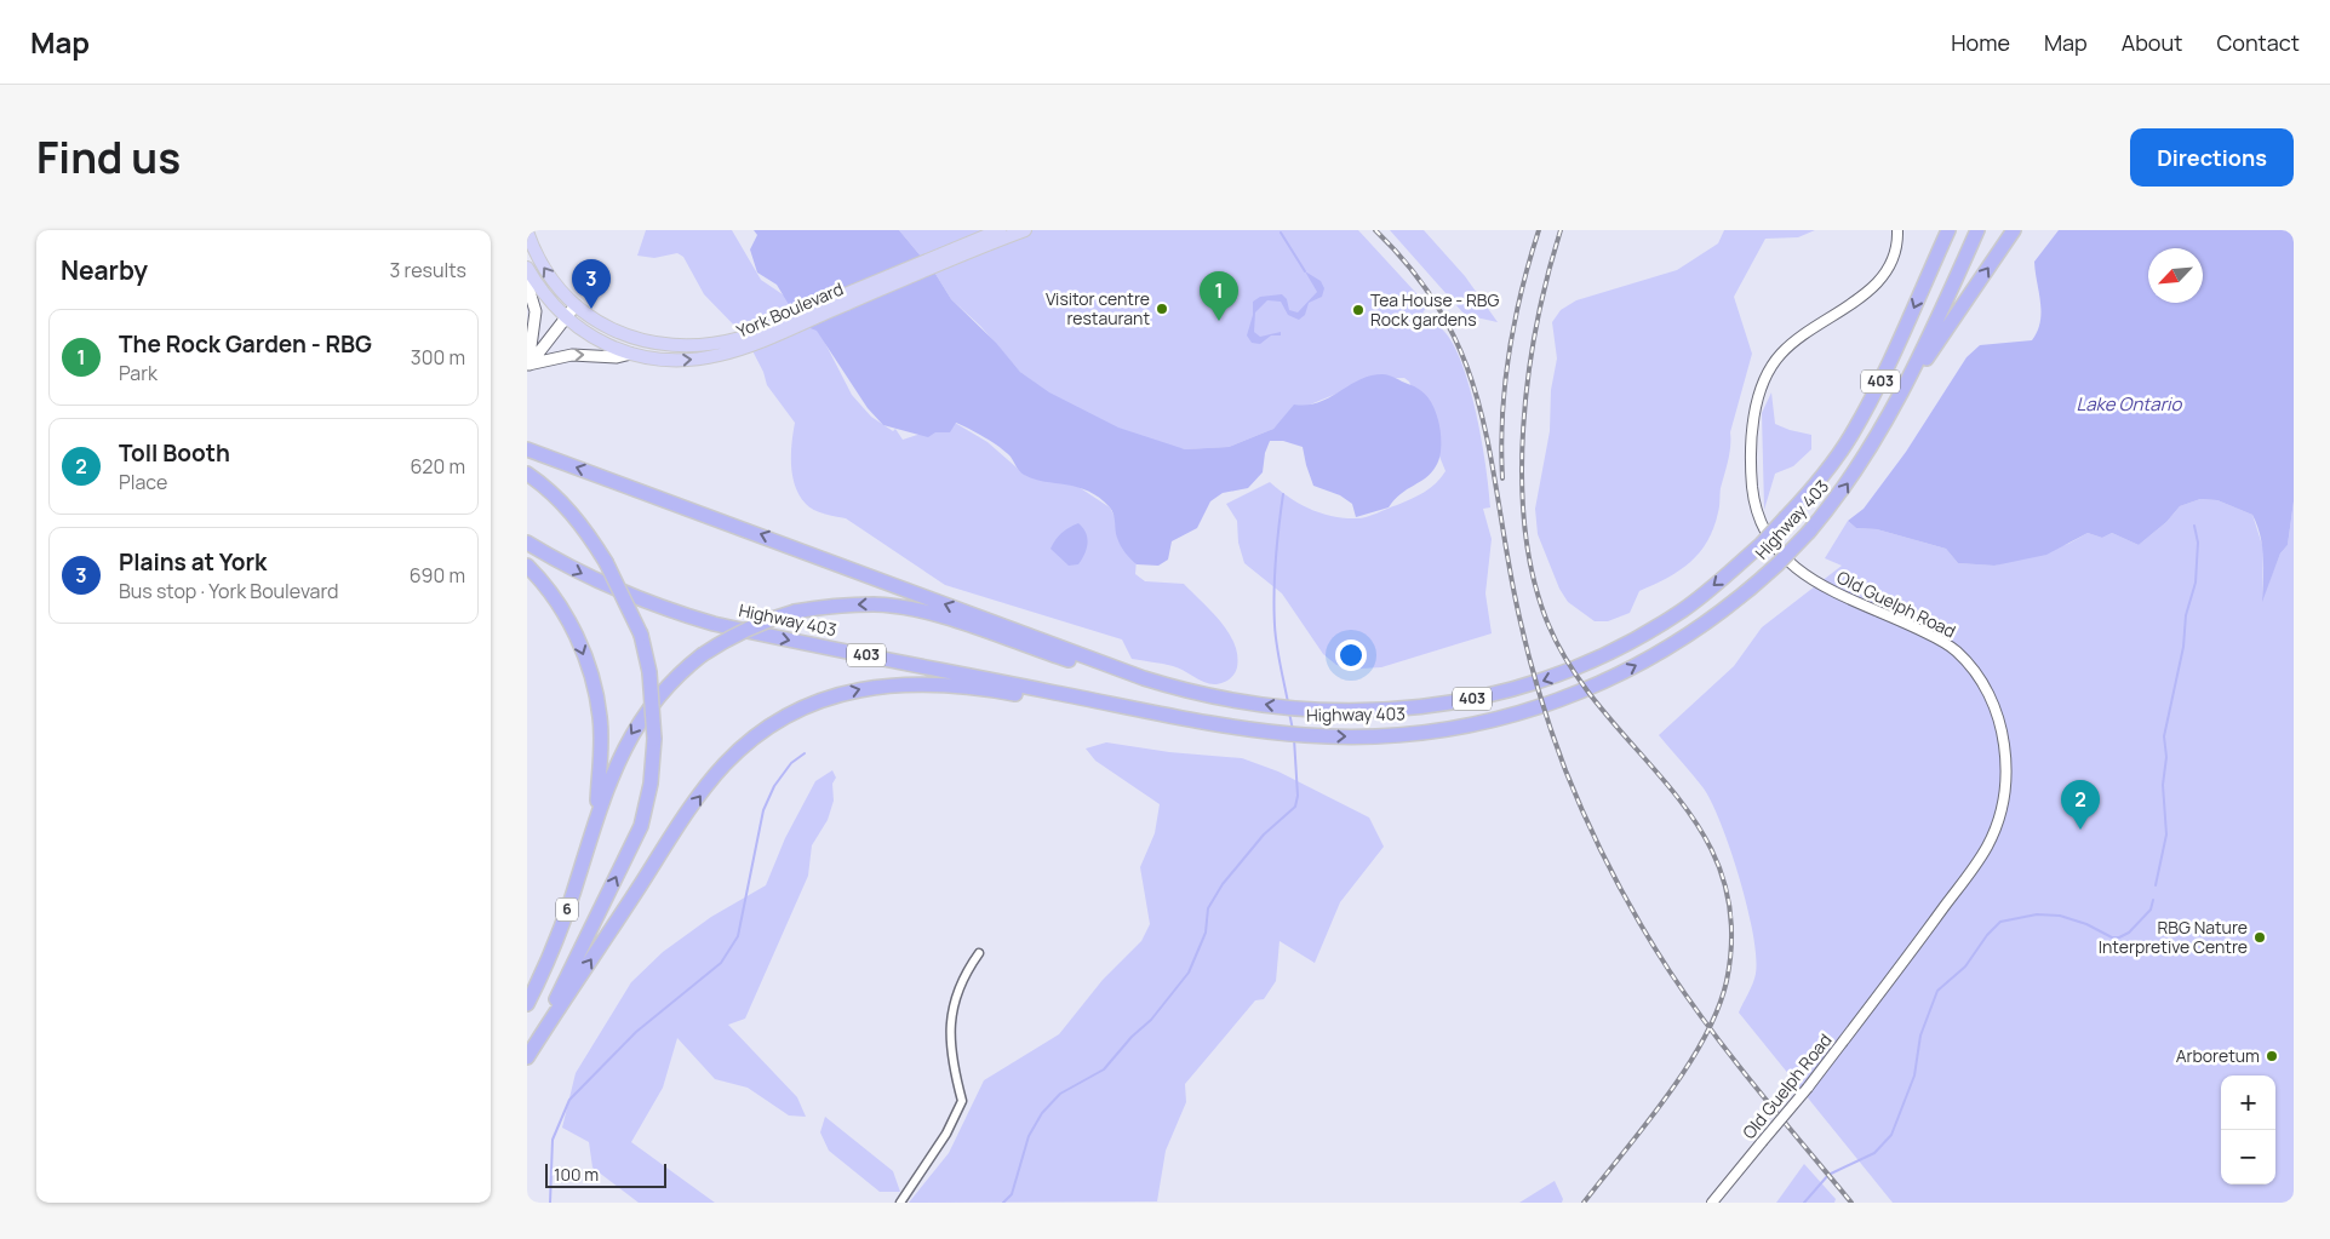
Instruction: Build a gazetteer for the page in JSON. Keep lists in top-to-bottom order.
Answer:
{
  "streets": {
    "highway": ["403", "Highway 403", "6"],
    "main road": ["York Boulevard"],
    "street": ["Old Guelph Road"]
  },
  "water": ["Lake Ontario"],
  "places": [
    "Visitor centre restaurant",
    "Tea House - RBG Rock gardens",
    "RBG Nature Interpretive Centre",
    "Arboretum"
  ],
  "scale_bar": "100 m",
  "north": "bottom left",
  "page": {
    "header": "Map",
    "nav": [
      "Home",
      "Map",
      "About",
      "Contact"
    ],
    "title": "Find us",
    "buttons": "Directions",
    "heading": ["Nearby", "3 results"],
    "pins": ["3", "1", "2"],
    "list": [
      {
        "mark": "1",
        "name": "The Rock Garden - RBG",
        "note": "Park",
        "value": "300 m"
      },
      {
        "mark": "2",
        "name": "Toll Booth",
        "note": "Place",
        "value": "620 m"
      },
      {
        "mark": "3",
        "name": "Plains at York",
        "note": "Bus stop · York Boulevard",
        "value": "690 m"
      }
    ],
    "map_buttons": ["+", "−"],
    "scale": "100 m"
  }
}
